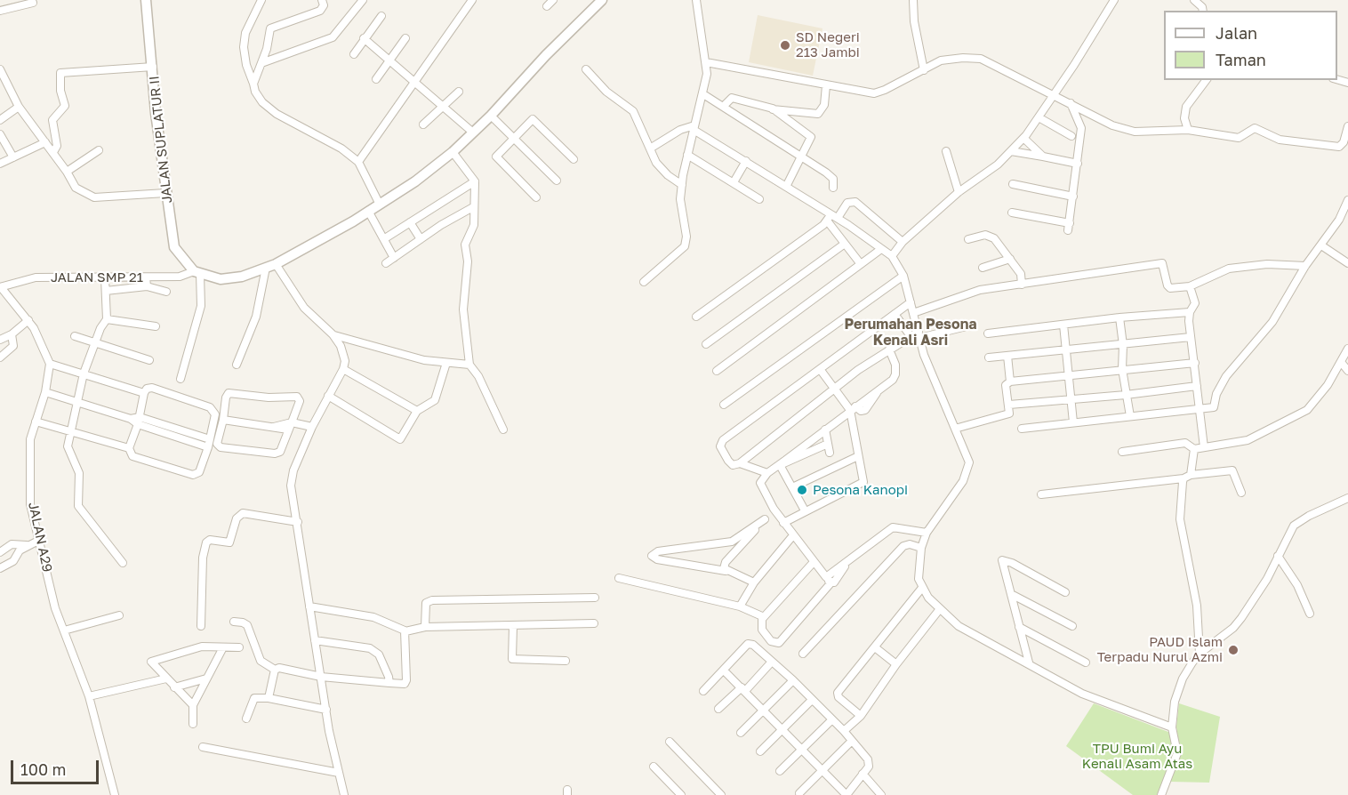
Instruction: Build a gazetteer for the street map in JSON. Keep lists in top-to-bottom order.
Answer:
{
  "streets": {
    "street": ["JALAN SUPLATUR II", "JALAN SMP 21", "JALAN A29"]
  },
  "crossings": [
    ["JALAN SUPLATUR II", "JALAN SMP 21"]
  ],
  "districts": ["Perumahan Pesona Kenali Asri"],
  "parks": ["TPU Bumi Ayu Kenali Asam Atas"],
  "places": ["SD Negeri 213 Jambi", "Pesona Kanopi", "PAUD Islam Terpadu Nurul Azmi"],
  "legend": ["Jalan", "Taman"],
  "scale_bar": "100 m"
}
